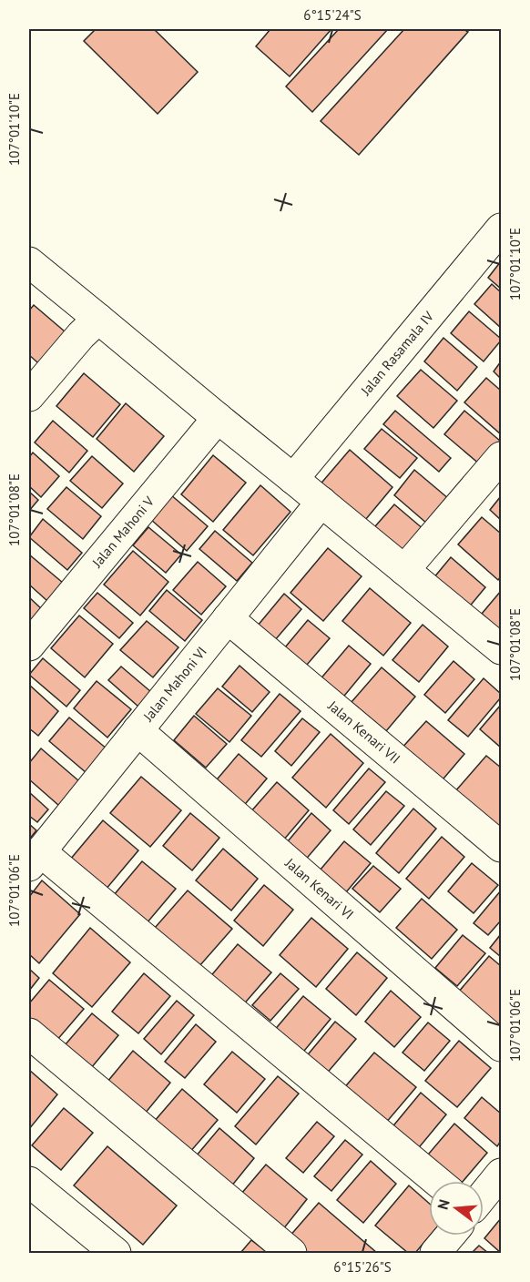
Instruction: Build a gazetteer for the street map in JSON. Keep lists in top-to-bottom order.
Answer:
{
  "streets": {
    "street": [
      "Jalan Rasamala IV",
      "Jalan Mahoni V",
      "Jalan Mahoni VI",
      "Jalan Kenari VII",
      "Jalan Kenari VI"
    ]
  },
  "crossings": [
    ["Jalan Mahoni VI", "Jalan Kenari VII"],
    ["Jalan Mahoni VI", "Jalan Kenari VI"]
  ],
  "north": "left",
  "coordinates": [
    "6°15'24\"S",
    "107°01'10\"E",
    "107°01'08\"E",
    "107°01'06\"E",
    "6°15'26\"S"
  ]
}
